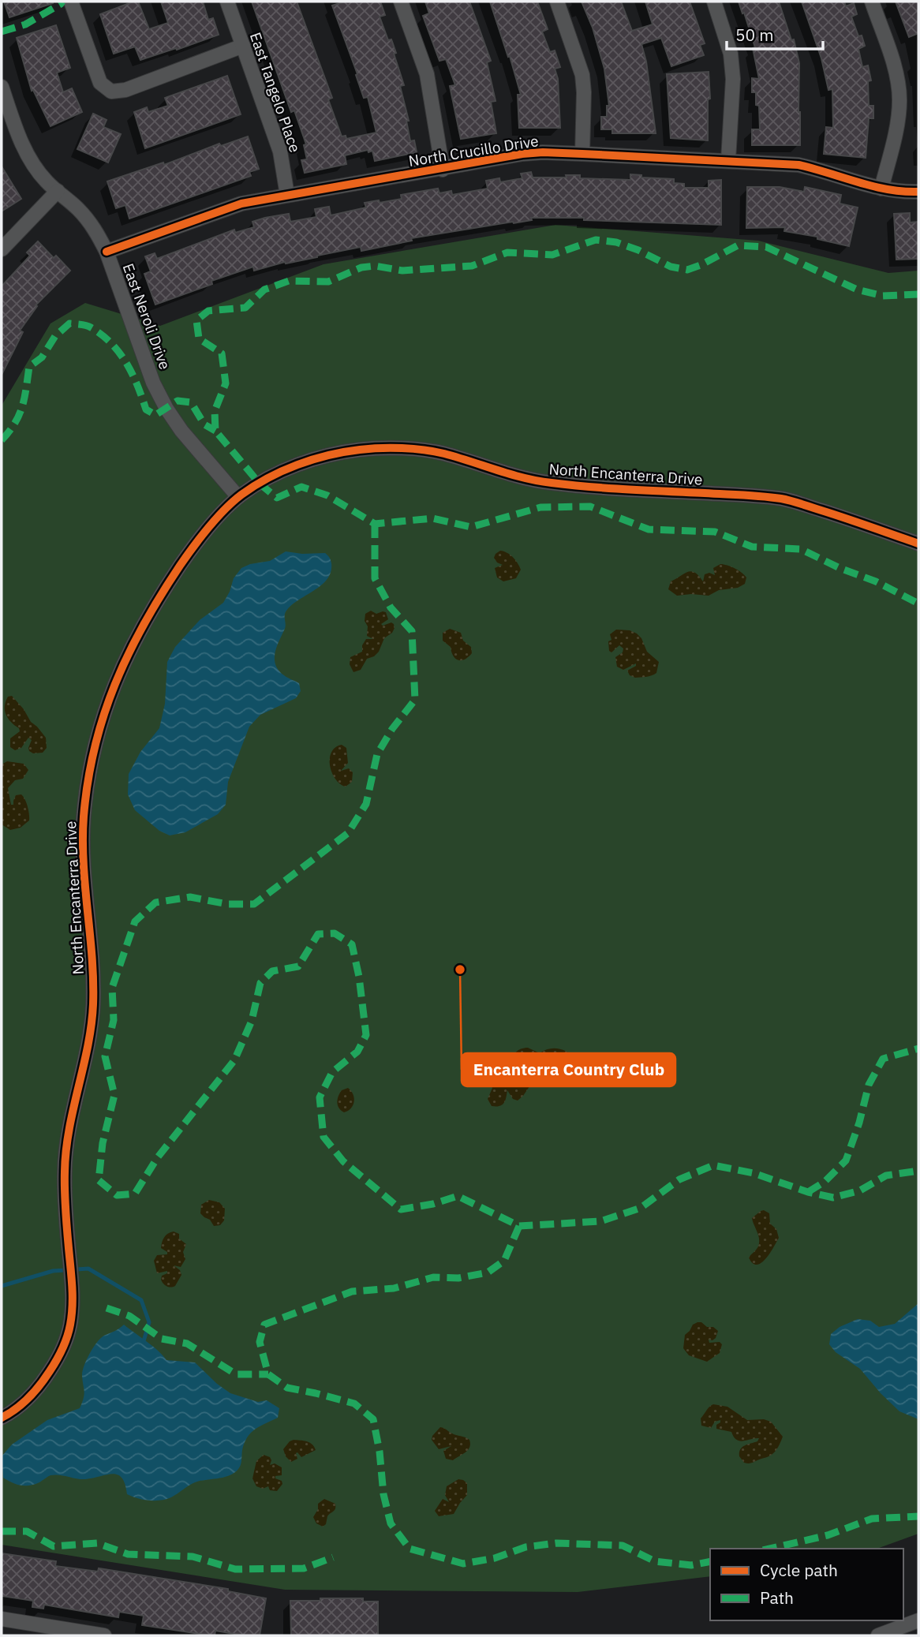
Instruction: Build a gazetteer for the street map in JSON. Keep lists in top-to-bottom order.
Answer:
{
  "streets": {
    "street": [
      "East Tangelo Place",
      "North Crucillo Drive",
      "East Neroli Drive",
      "North Encanterra Drive"
    ]
  },
  "crossings": [
    ["East Tangelo Place", "North Crucillo Drive"],
    ["North Crucillo Drive", "East Neroli Drive"],
    ["East Neroli Drive", "North Encanterra Drive"]
  ],
  "places": ["Encanterra Country Club"],
  "legend": ["Cycle path", "Path"],
  "scale_bar": "50 m"
}
